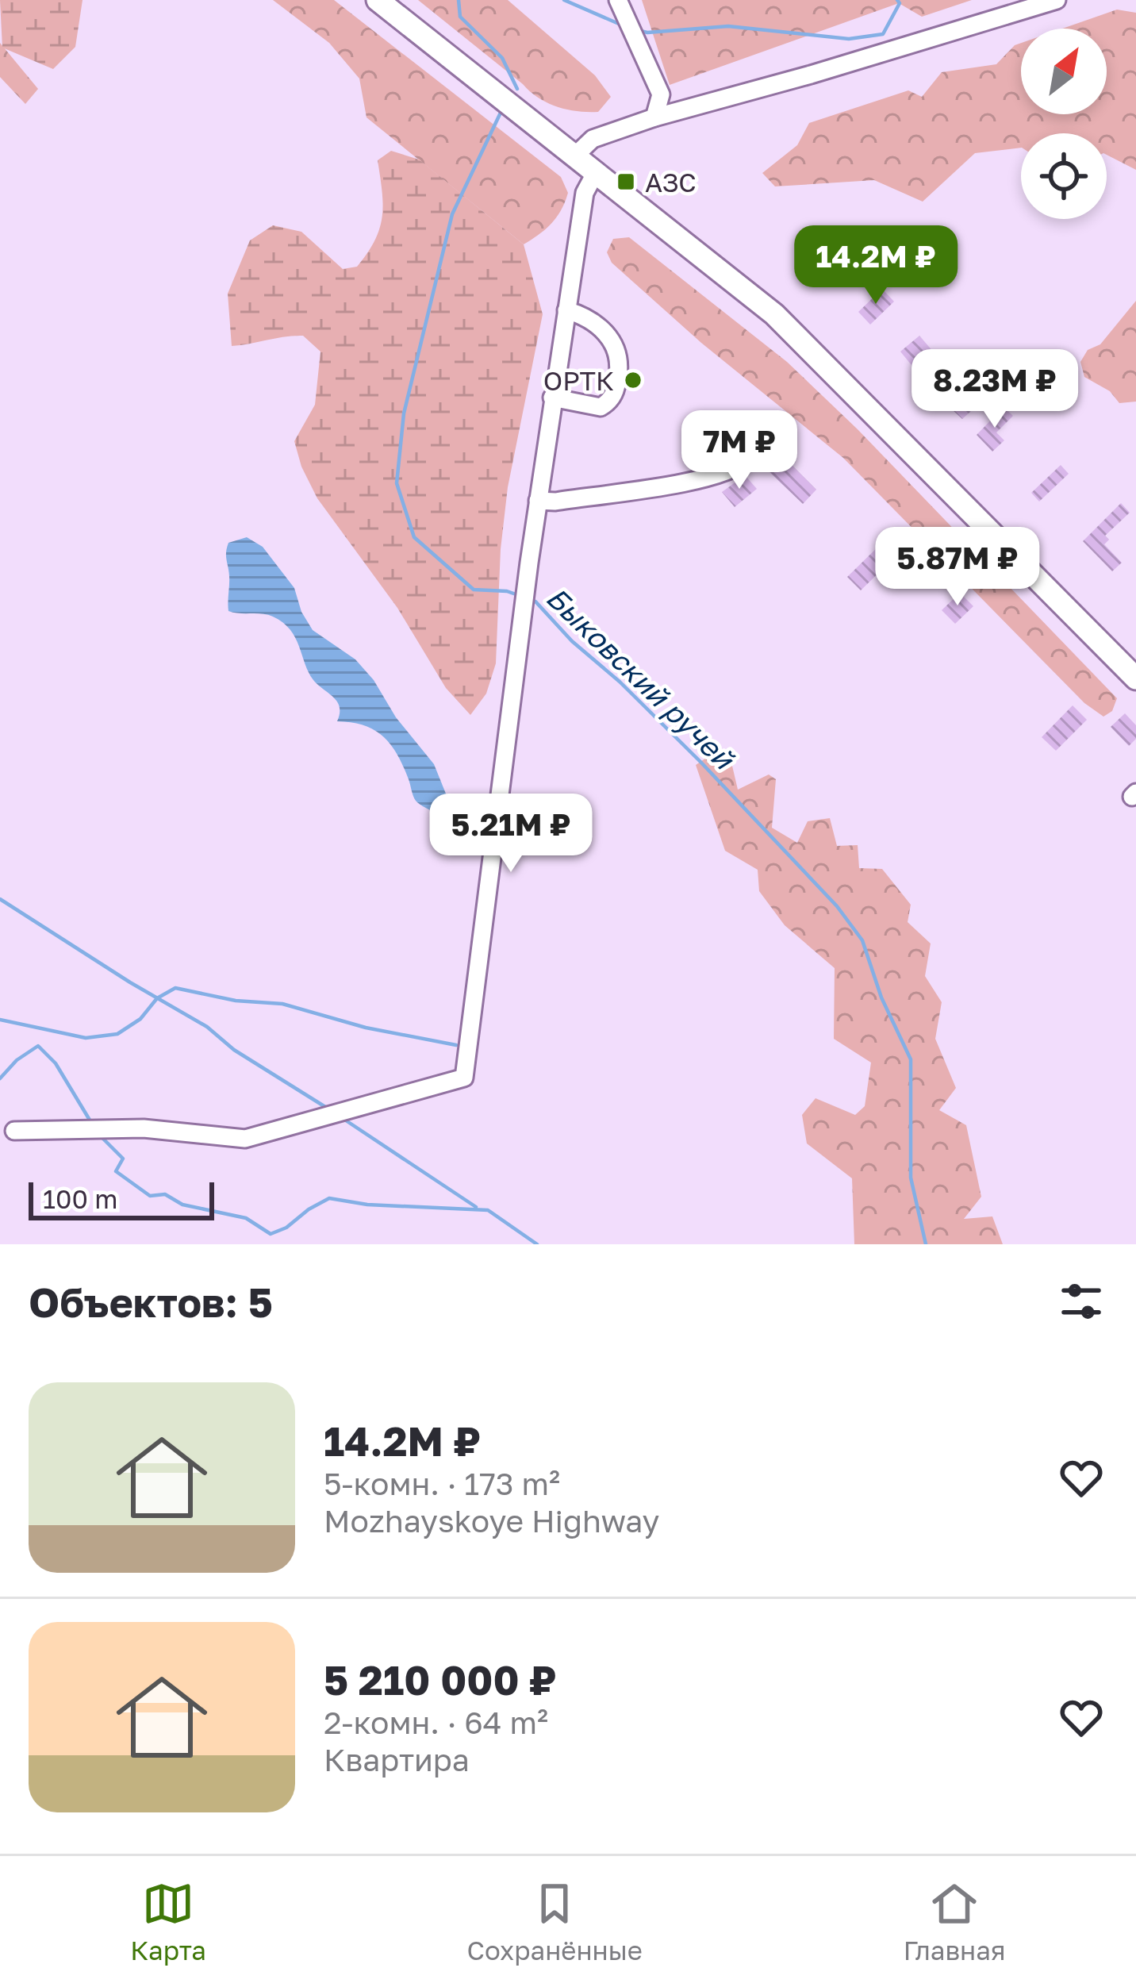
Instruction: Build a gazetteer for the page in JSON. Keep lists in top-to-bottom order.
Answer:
{
  "water": ["Быковский ручей"],
  "places": {
    "transit": ["АЗС"],
    "other": ["ОРТК"]
  },
  "scale_bar": "100 m",
  "north": "top right",
  "page": {
    "price": [
      "14.2M ₽",
      "8.23M ₽",
      "7M ₽",
      "5.87M ₽",
      "5.21M ₽"
    ],
    "scale": "100 m",
    "heading": "Объектов: 5",
    "list": [
      {
        "name": "14.2M ₽",
        "note": "5-комн. · 173 m² · Mozhayskoye Highway"
      },
      {
        "name": "5 210 000 ₽",
        "note": "2-комн. · 64 m² · Квартира"
      }
    ],
    "tabs": ["Карта", "Сохранённые", "Главная"]
  }
}
